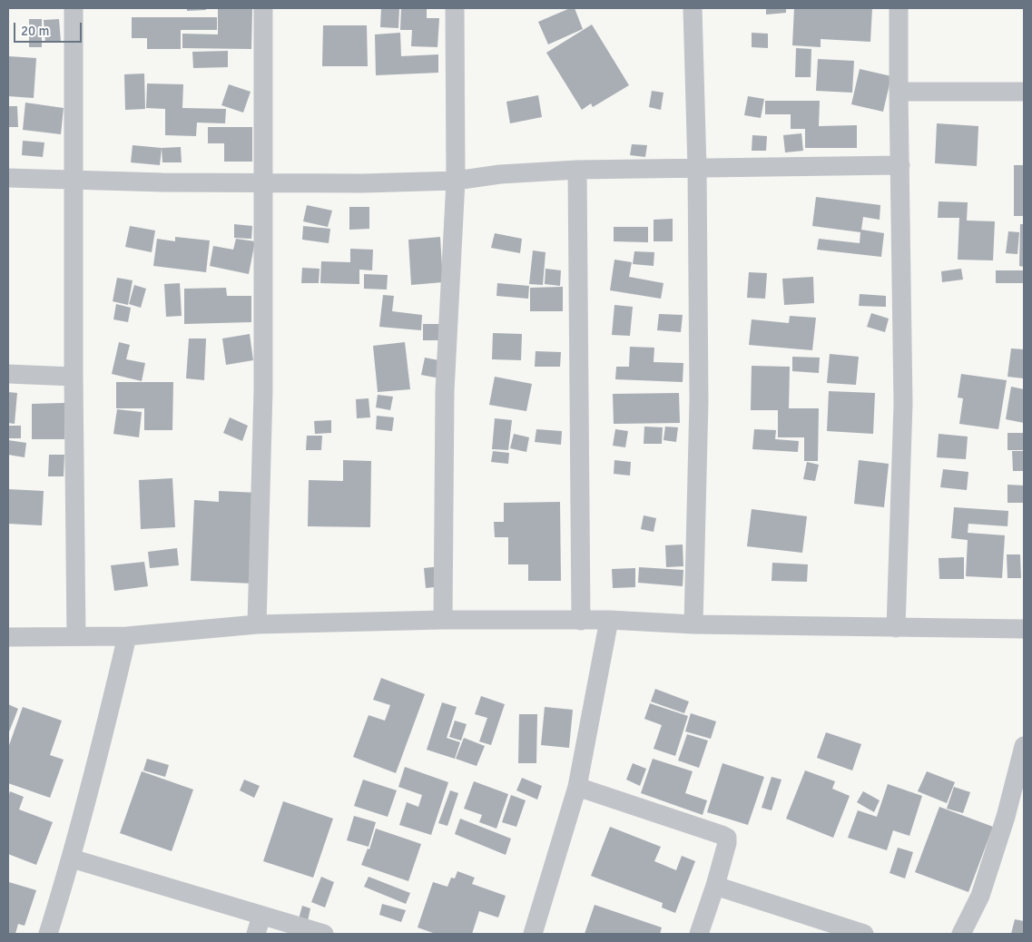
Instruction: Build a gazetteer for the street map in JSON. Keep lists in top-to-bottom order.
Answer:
{
  "scale_bar": "20 m"
}
